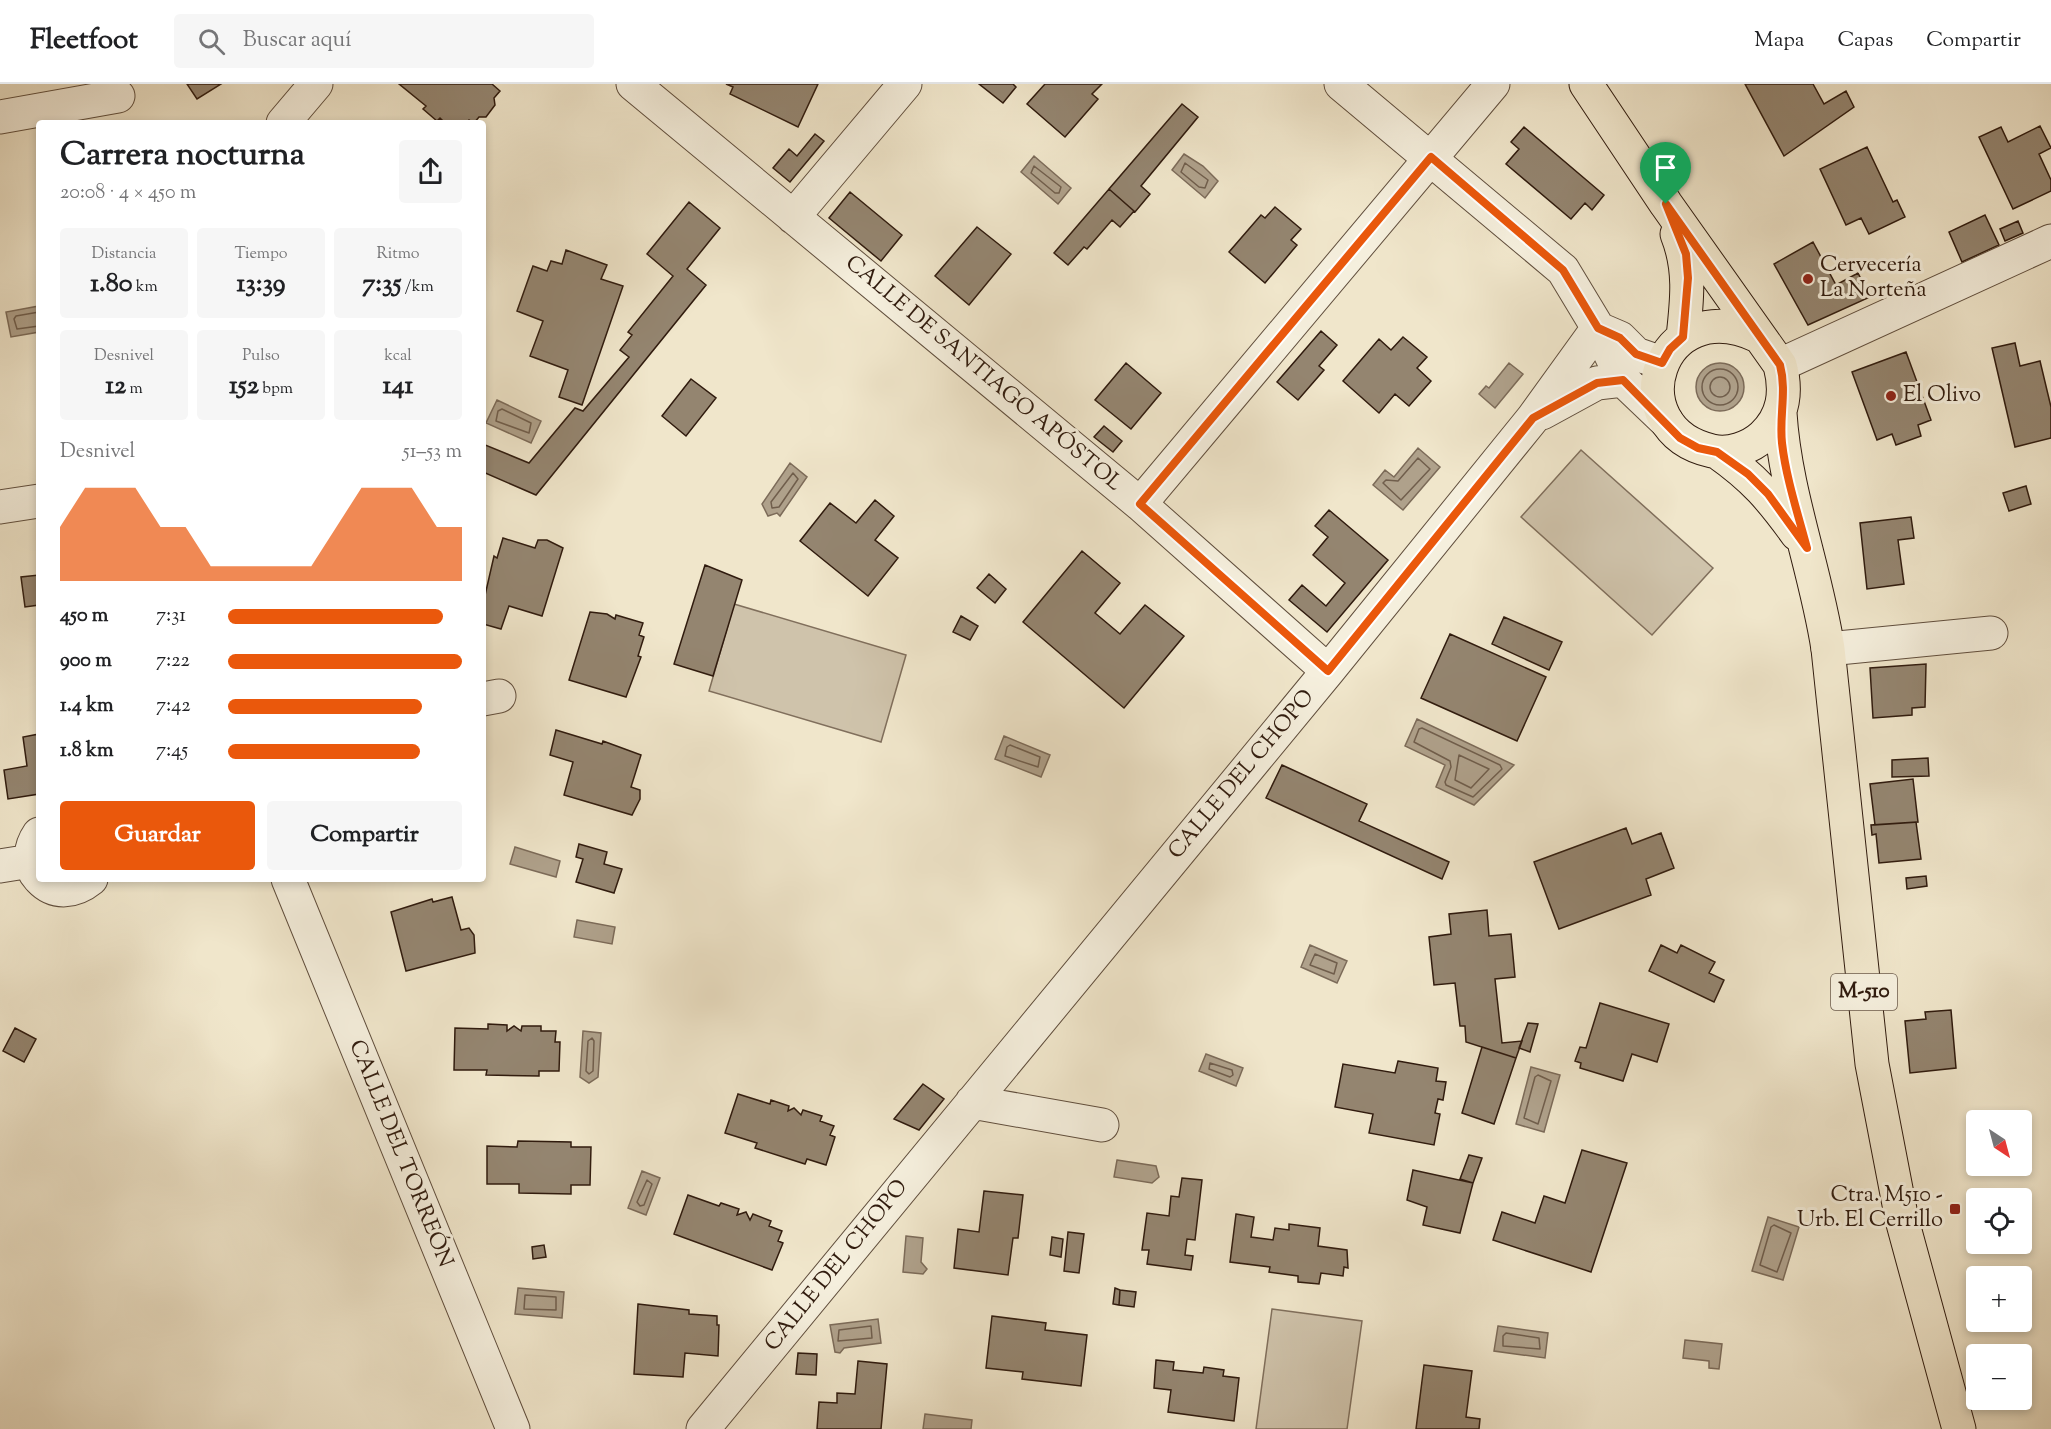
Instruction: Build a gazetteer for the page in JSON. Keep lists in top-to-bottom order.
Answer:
{
  "streets": {
    "main road": ["M-510"],
    "street": ["CALLE DE SANTIAGO APÓSTOL", "CALLE DEL CHOPO", "CALLE DEL TORREÓN"]
  },
  "crossings": [
    ["CALLE DE SANTIAGO APÓSTOL", "CALLE DEL CHOPO"]
  ],
  "places": {
    "other": ["Cervecería La Norteña", "El Olivo"],
    "transit": ["Ctra. M510 - Urb. El Cerrillo"]
  },
  "north": "bottom right",
  "page": {
    "header": "Fleetfoot",
    "search": "Buscar aquí",
    "nav": ["Mapa", "Capas", "Compartir"],
    "heading": ["Carrera nocturna", "20:08 · 4 × 450 m"],
    "stats": [
      ["Distancia", "1.80 km"],
      ["Tiempo", "13:39"],
      ["Ritmo", "7:35 /km"],
      ["Desnivel", "12 m"],
      ["Pulso", "152 bpm"],
      ["kcal", "141"]
    ],
    "chart": ["Desnivel", "51–53 m"],
    "list": [
      {
        "name": "450 m",
        "note": "7:31"
      },
      {
        "name": "900 m",
        "note": "7:22"
      },
      {
        "name": "1.4 km",
        "note": "7:42"
      },
      {
        "name": "1.8 km",
        "note": "7:45"
      }
    ],
    "buttons": ["Guardar", "Compartir"],
    "map_buttons": ["+", "−"]
  }
}
